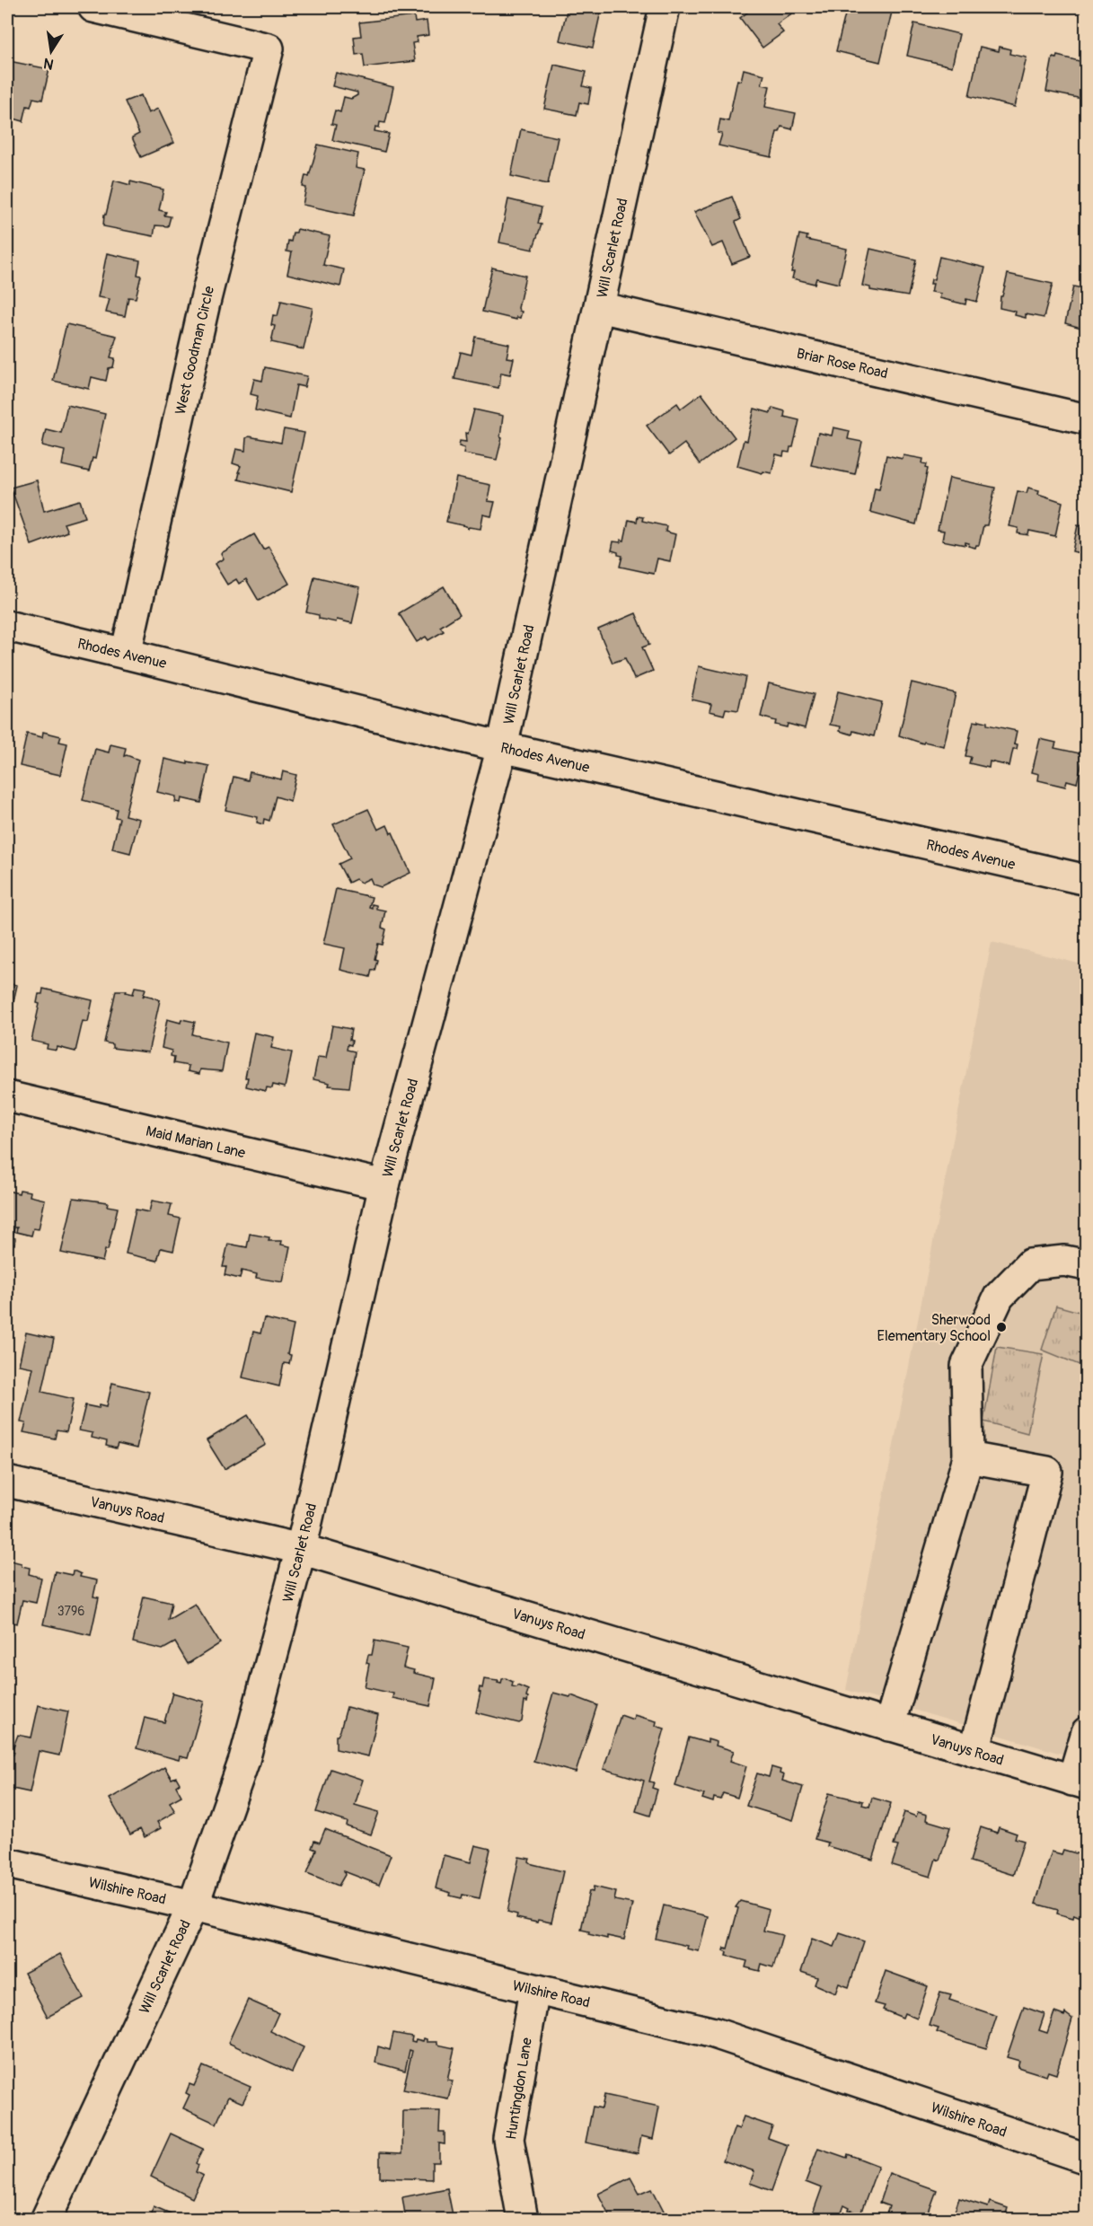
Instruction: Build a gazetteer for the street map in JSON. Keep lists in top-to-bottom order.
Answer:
{
  "streets": {
    "street": [
      "Will Scarlet Road",
      "West Goodman Circle",
      "Briar Rose Road",
      "Rhodes Avenue",
      "Maid Marian Lane",
      "Vanuys Road",
      "Wilshire Road",
      "Huntingdon Lane"
    ]
  },
  "crossings": [
    ["Will Scarlet Road", "Briar Rose Road"],
    ["Will Scarlet Road", "Rhodes Avenue"],
    ["Will Scarlet Road", "Maid Marian Lane"],
    ["Will Scarlet Road", "Vanuys Road"],
    ["Will Scarlet Road", "Wilshire Road"],
    ["West Goodman Circle", "Rhodes Avenue"],
    ["Wilshire Road", "Huntingdon Lane"]
  ],
  "places": ["Sherwood Elementary School"],
  "house_numbers": ["3796"],
  "north": "bottom"
}
